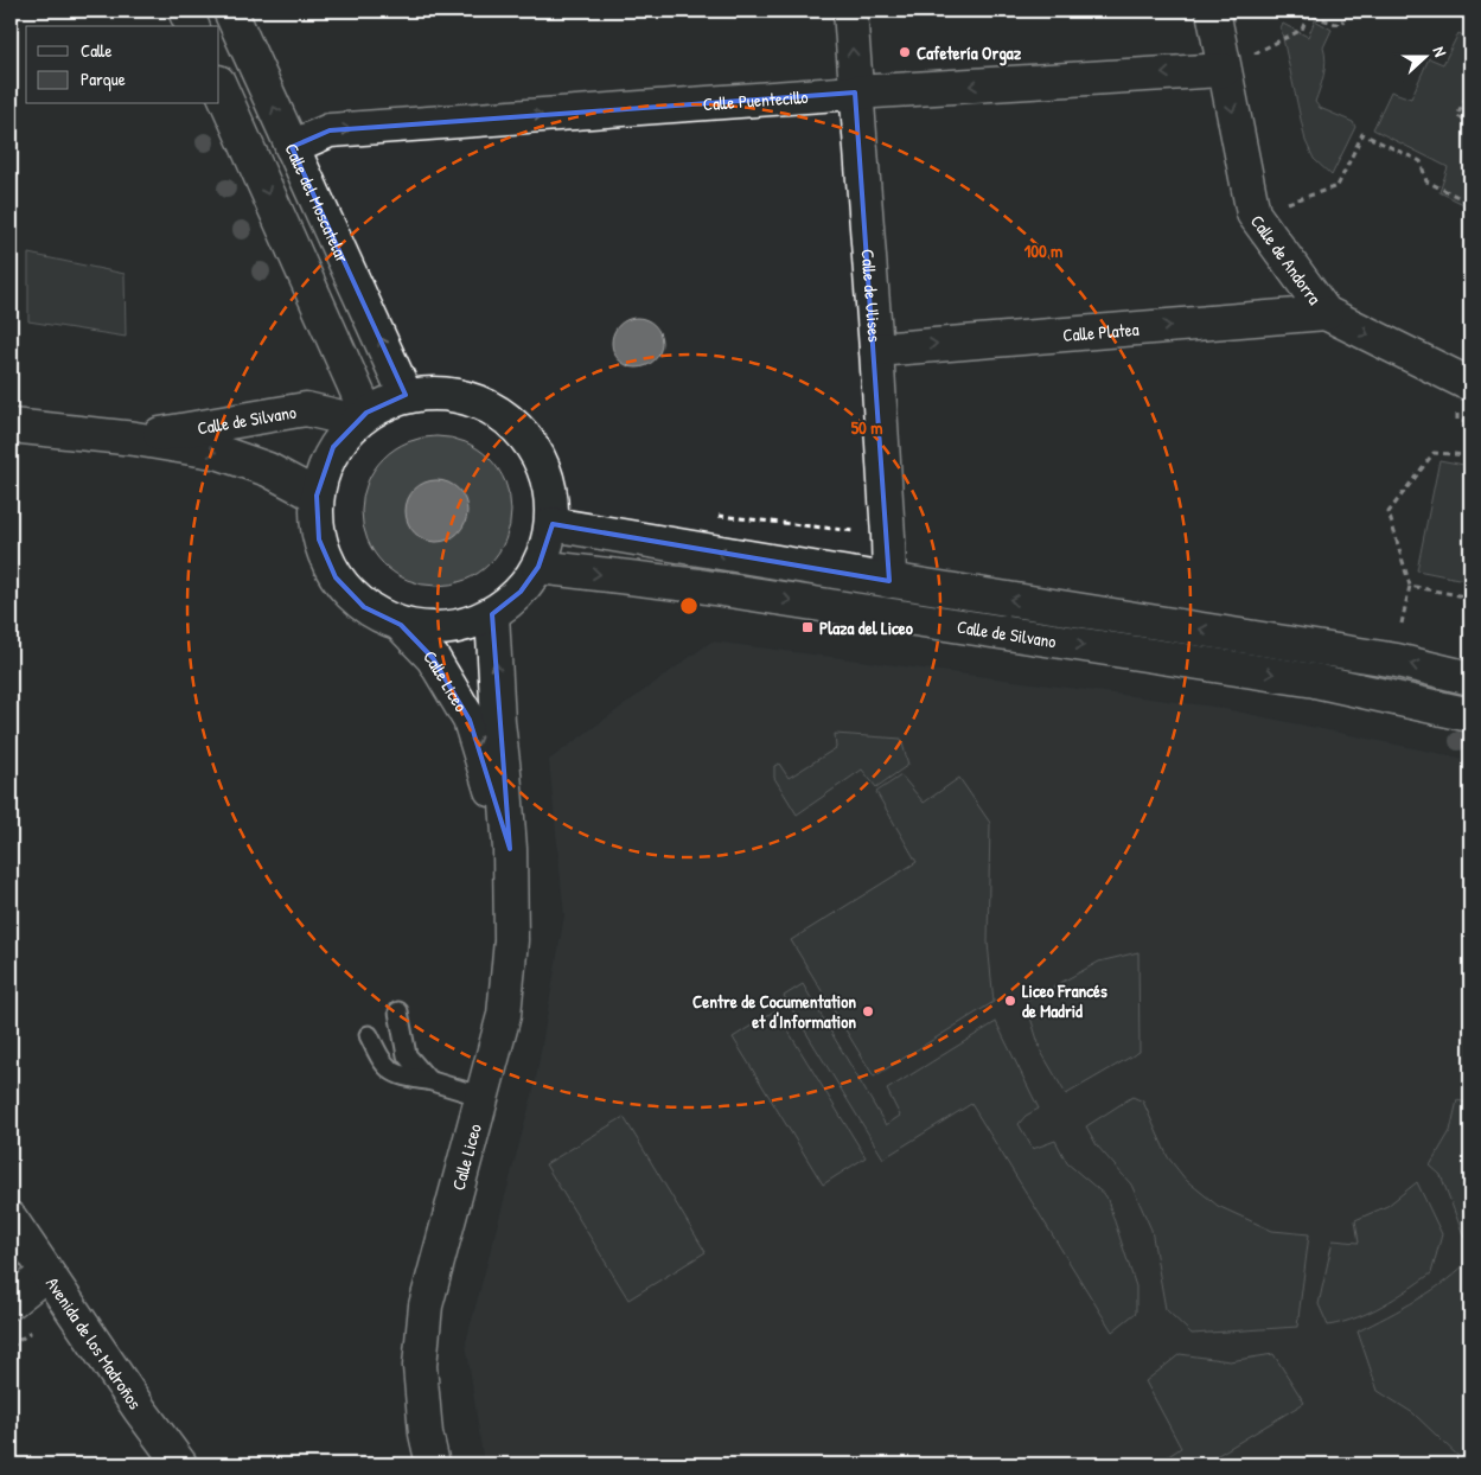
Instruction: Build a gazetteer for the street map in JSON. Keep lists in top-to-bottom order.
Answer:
{
  "streets": {
    "street": [
      "Calle Puentecillo",
      "Calle del Moscatelar",
      "Calle de Andorra",
      "Calle de Ulises",
      "Calle Platea",
      "Calle de Silvano",
      "Calle Liceo",
      "Avenida de los Madroños"
    ]
  },
  "crossings": [
    ["Calle Puentecillo", "Calle del Moscatelar"],
    ["Calle Puentecillo", "Calle de Andorra"],
    ["Calle Puentecillo", "Calle de Ulises"],
    ["Calle de Andorra", "Calle Platea"],
    ["Calle de Ulises", "Calle Platea"],
    ["Calle de Ulises", "Calle de Silvano"]
  ],
  "one_way": ["Calle de Andorra", "Calle Platea"],
  "places": {
    "other": ["Cafetería Orgaz", "Liceo Francés de Madrid", "Centre de Cocumentation et d'Information"],
    "transit": ["Plaza del Liceo"]
  },
  "legend": ["Calle", "Parque"],
  "north": "right",
  "rings": ["100 m", "50 m"]
}
